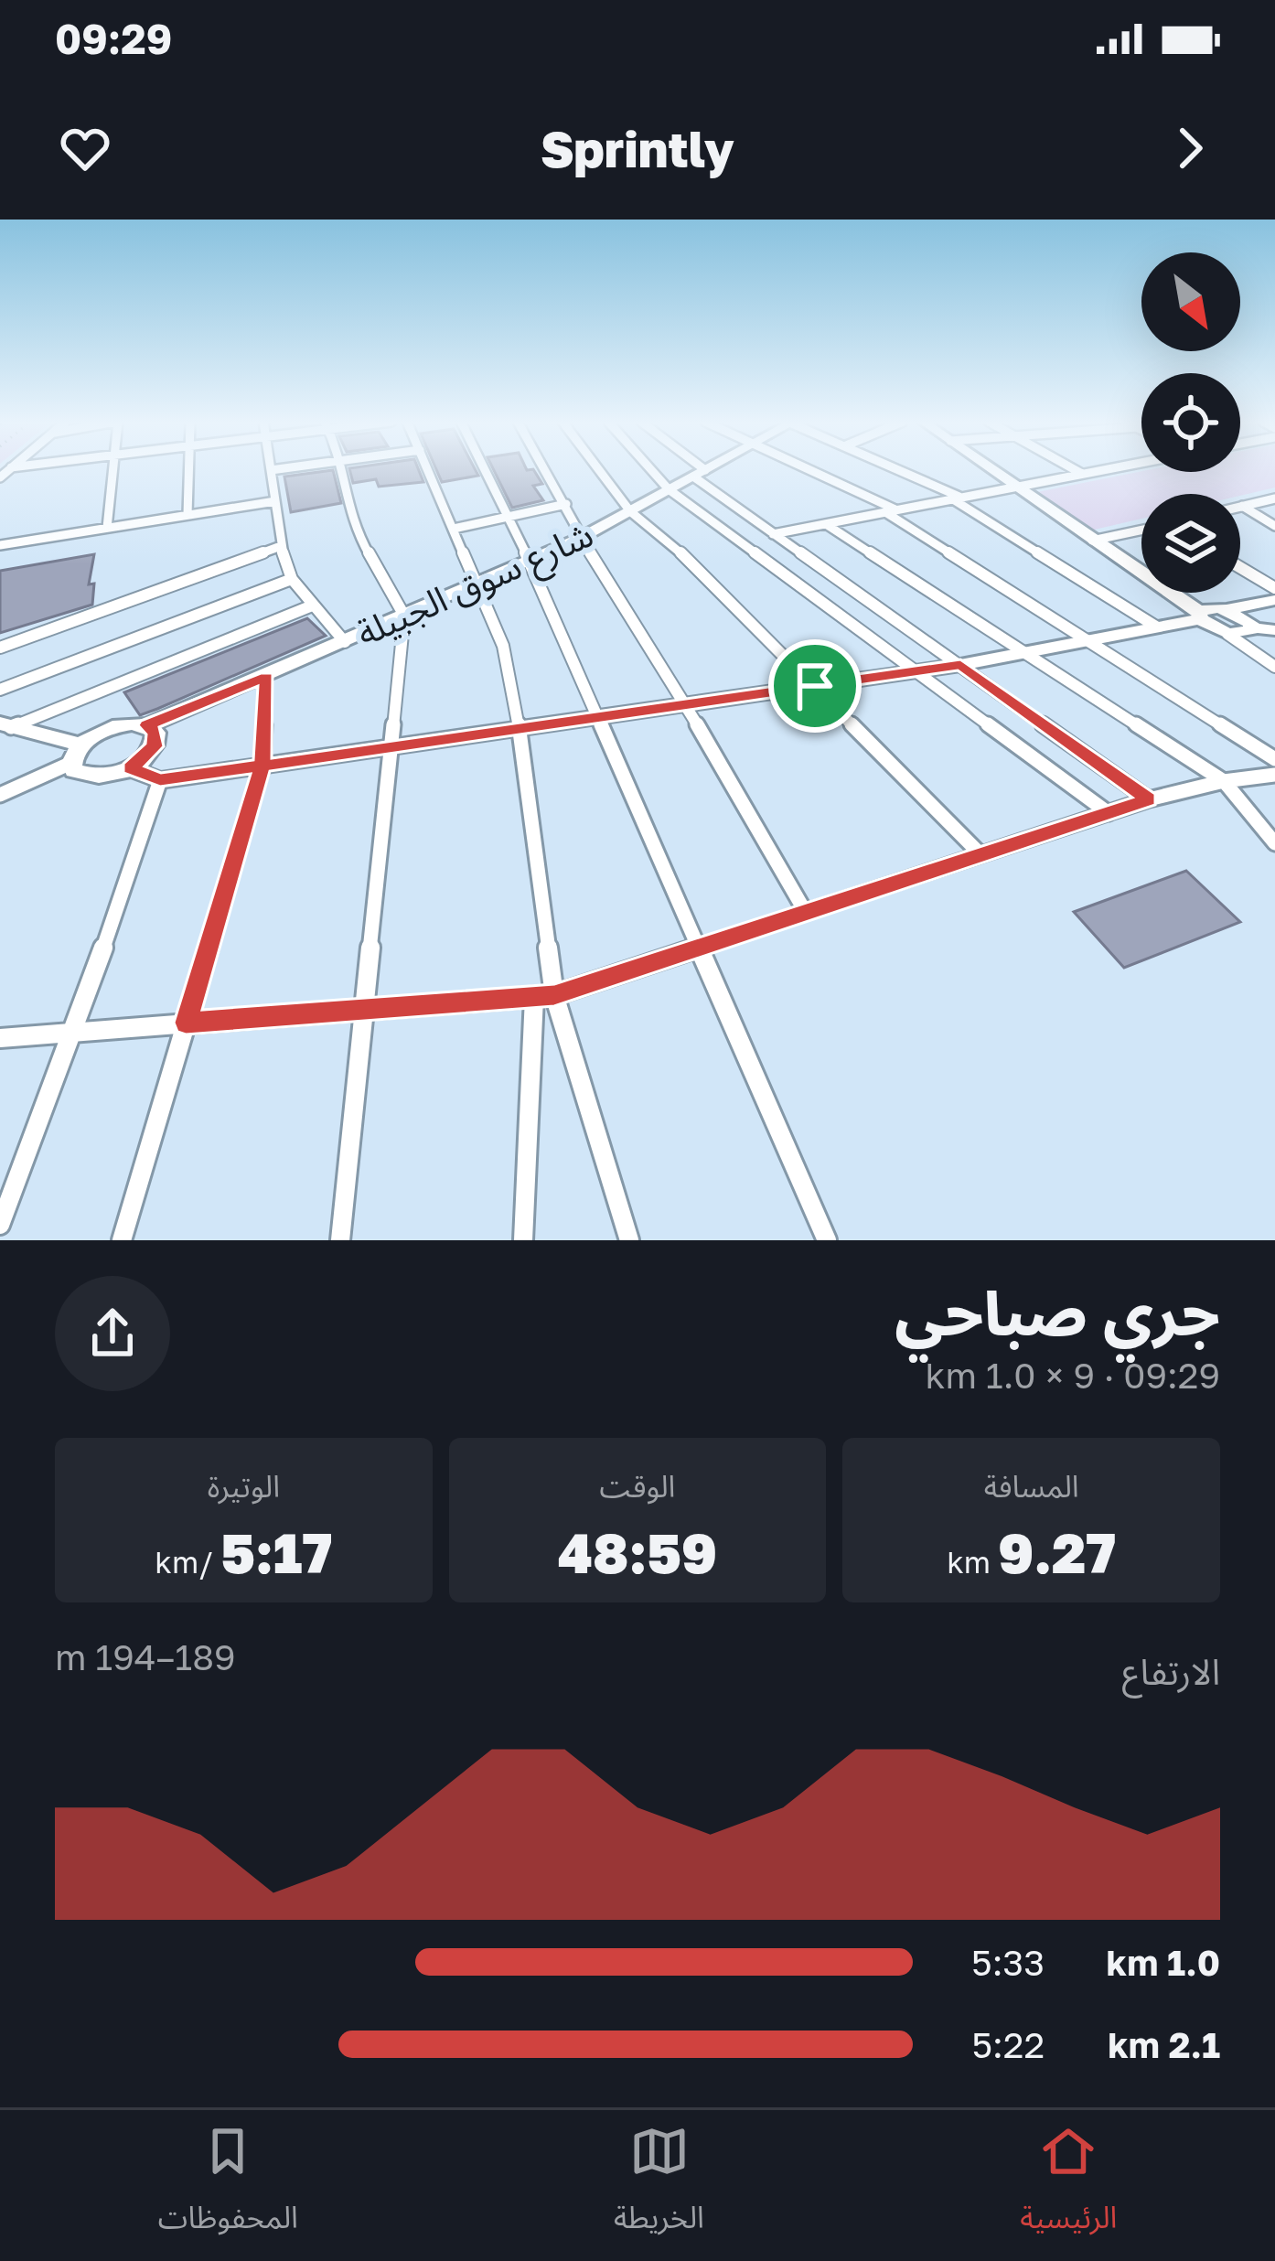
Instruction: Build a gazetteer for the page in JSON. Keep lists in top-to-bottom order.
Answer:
{
  "streets": {
    "street": ["شارع سوق الجبيلة"]
  },
  "north": "bottom right",
  "page": {
    "status": "09:29",
    "header": "Sprintly",
    "heading": ["جري صباحي", "09:29 · 9 × 1.0 km"],
    "stats": [
      ["المسافة", "9.27 km"],
      ["الوقت", "48:59"],
      ["الوتيرة", "5:17 /km"]
    ],
    "chart": ["الارتفاع", "189–194 m"],
    "list": [
      {
        "name": "1.0 km",
        "note": "5:33"
      },
      {
        "name": "2.1 km",
        "note": "5:22"
      }
    ],
    "tabs": ["الرئيسية", "الخريطة", "المحفوظات"]
  }
}
